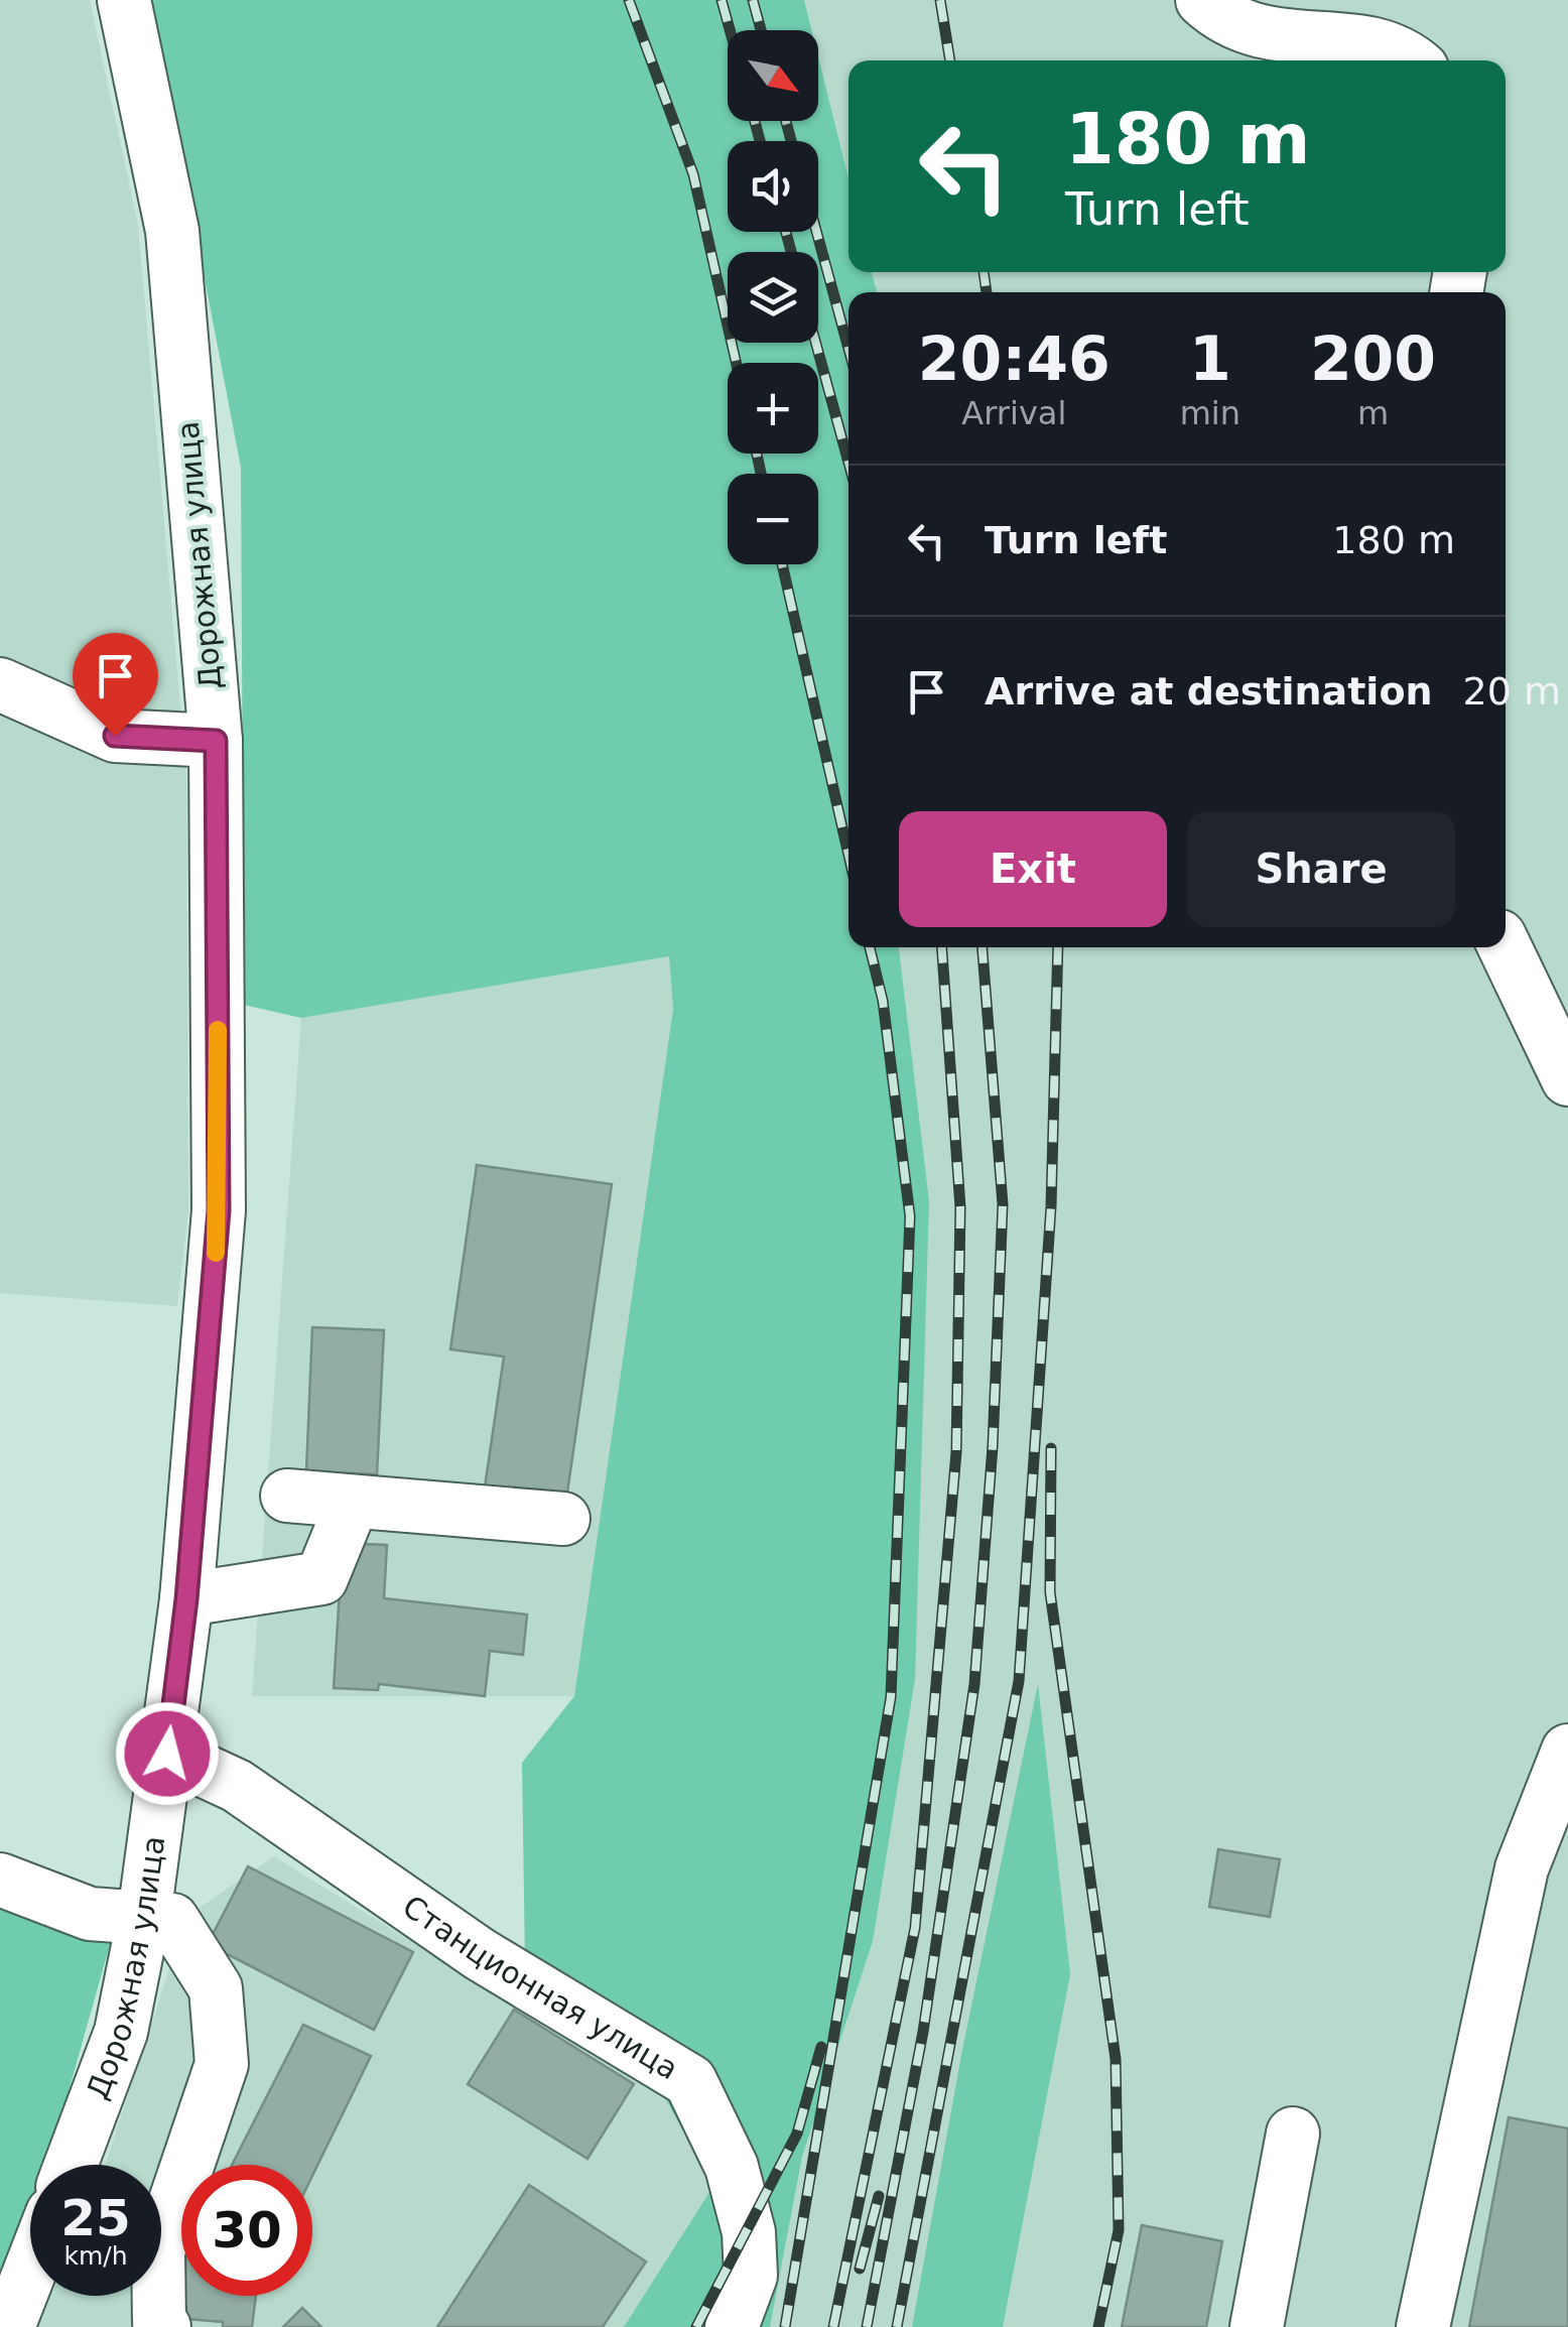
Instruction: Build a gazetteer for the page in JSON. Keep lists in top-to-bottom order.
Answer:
{
  "streets": {
    "street": ["Дорожная улица", "Станционная улица"]
  },
  "crossings": [
    ["Дорожная улица", "Станционная улица"]
  ],
  "north": "bottom right",
  "page": {
    "map_buttons": ["+", "−"],
    "turn": ["180 m", "Turn left"],
    "eta": [
      "20:46",
      "Arrival",
      "1",
      "min",
      "200",
      "m"
    ],
    "list": [
      {
        "name": "Turn left",
        "value": "180 m"
      },
      {
        "name": "Arrive at destination",
        "value": "20 m"
      }
    ],
    "buttons": ["Exit", "Share"],
    "speed": "25 km/h",
    "limit": "30"
  }
}
